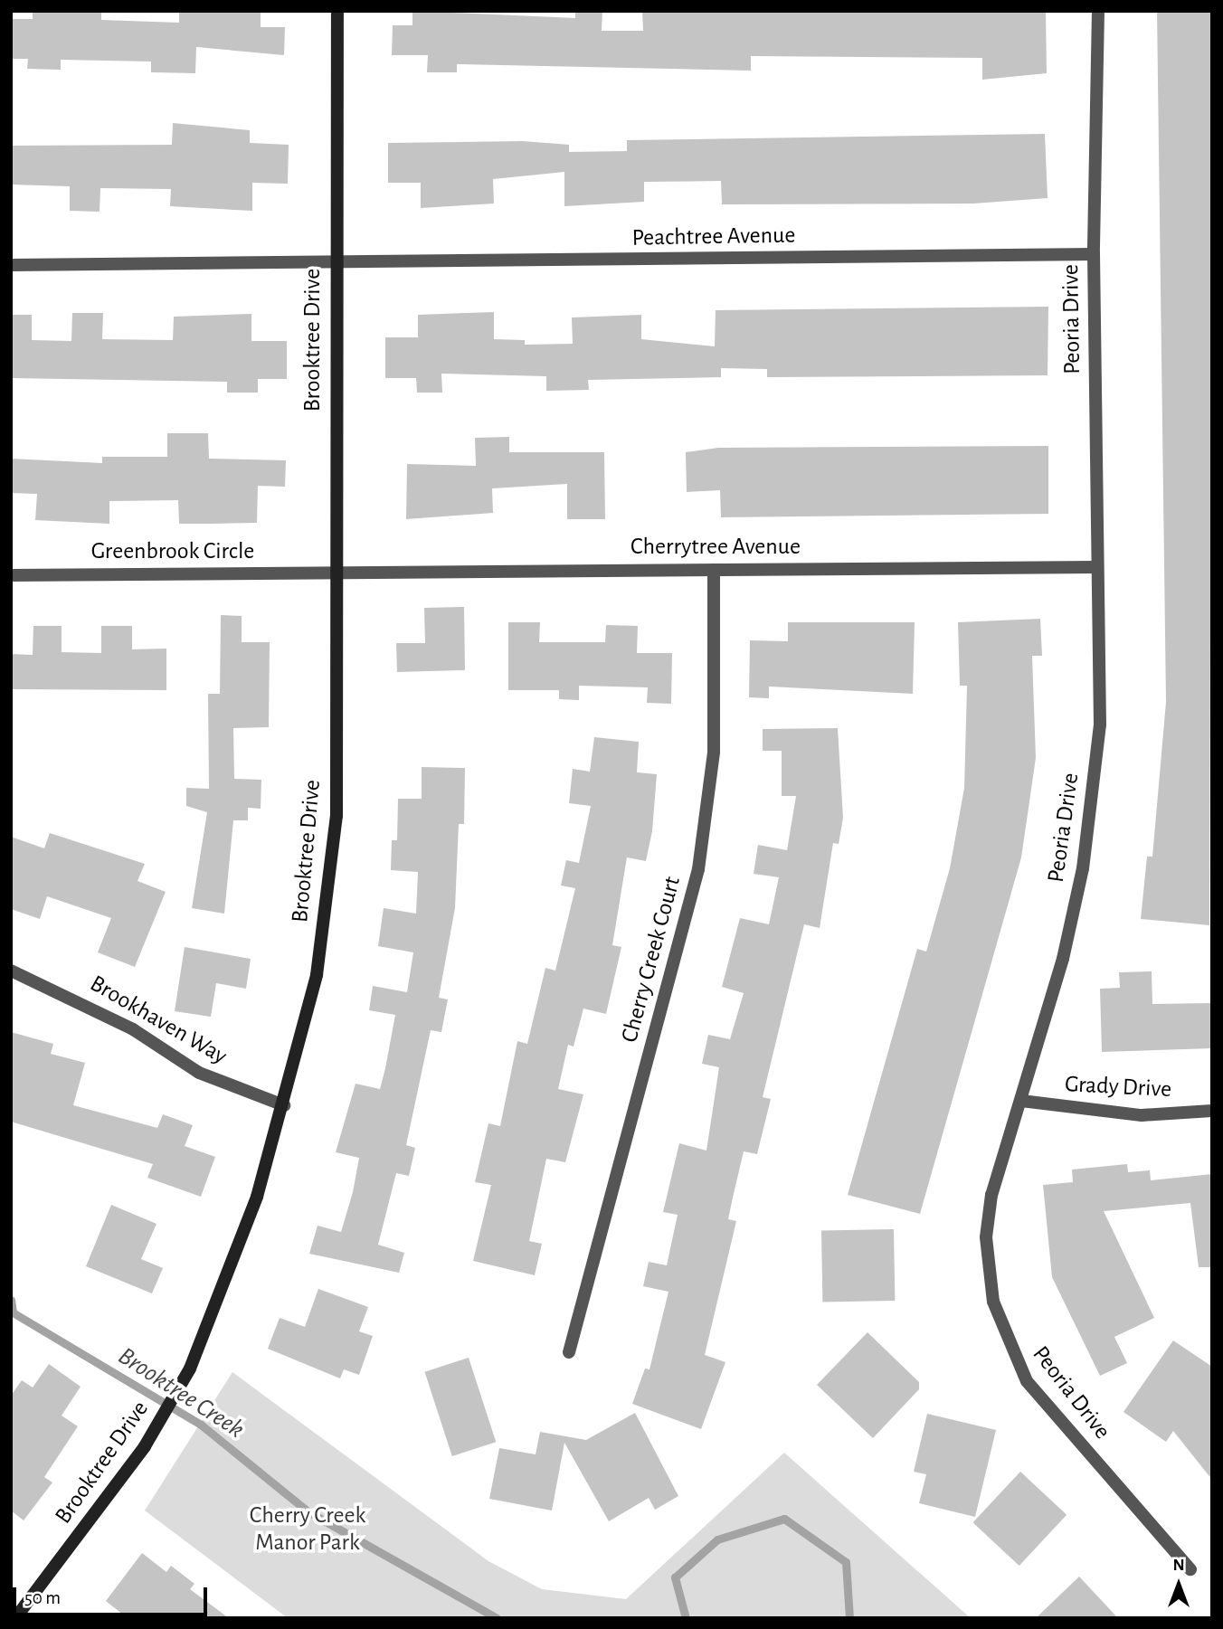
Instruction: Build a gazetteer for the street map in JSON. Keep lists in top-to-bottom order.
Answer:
{
  "streets": {
    "street": [
      "Peachtree Avenue",
      "Peoria Drive",
      "Brooktree Drive",
      "Cherrytree Avenue",
      "Greenbrook Circle",
      "Cherry Creek Court",
      "Brookhaven Way",
      "Grady Drive"
    ]
  },
  "crossings": [
    ["Peachtree Avenue", "Peoria Drive"],
    ["Peachtree Avenue", "Brooktree Drive"],
    ["Peoria Drive", "Cherrytree Avenue"],
    ["Peoria Drive", "Grady Drive"],
    ["Brooktree Drive", "Cherrytree Avenue"],
    ["Brooktree Drive", "Greenbrook Circle"],
    ["Brooktree Drive", "Brookhaven Way"],
    ["Cherrytree Avenue", "Greenbrook Circle"],
    ["Cherrytree Avenue", "Cherry Creek Court"]
  ],
  "water": ["Brooktree Creek"],
  "parks": ["Cherry Creek Manor Park"],
  "scale_bar": "50 m",
  "north": "top"
}
